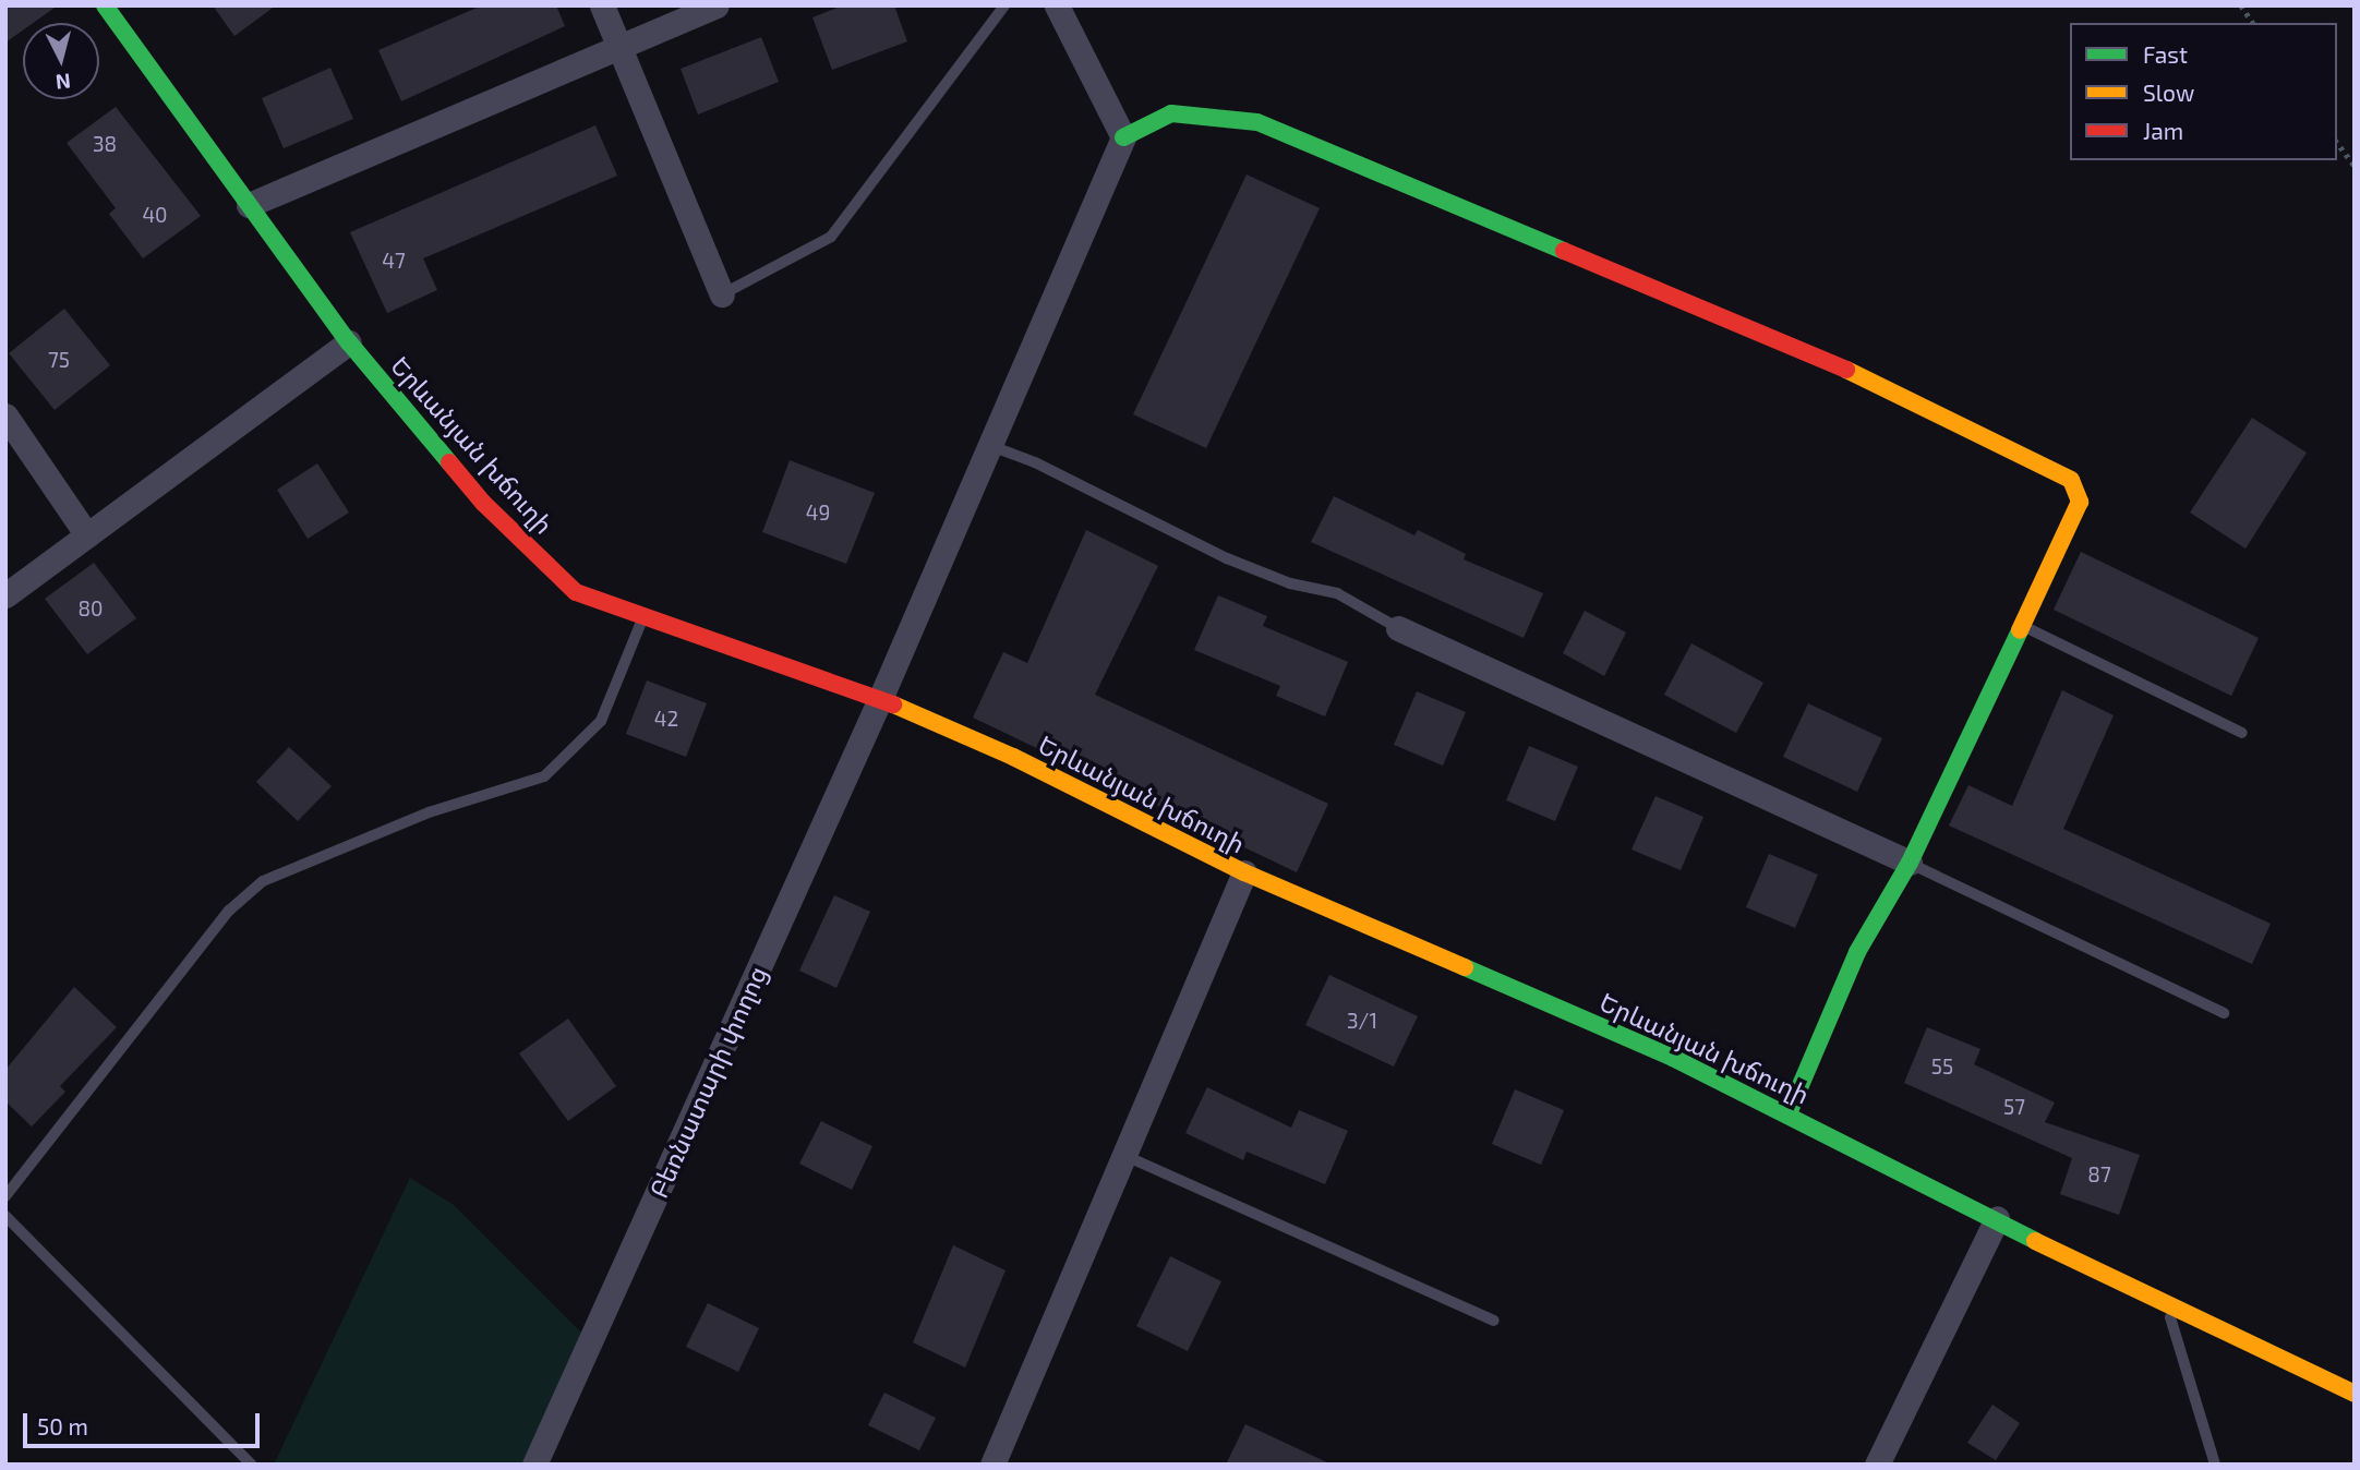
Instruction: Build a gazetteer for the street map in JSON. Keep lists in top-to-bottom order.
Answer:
{
  "streets": {
    "main road": ["Երևանյան խճուղի"],
    "street": ["Բեռնատարի փողոց"]
  },
  "crossings": [
    ["Երևանյան խճուղի", "Բեռնատարի փողոց"]
  ],
  "house_numbers": [
    "38",
    "40",
    "47",
    "75",
    "49",
    "80",
    "42",
    "3/1",
    "55",
    "57",
    "87"
  ],
  "legend": ["Fast", "Slow", "Jam"],
  "scale_bar": "50 m",
  "north": "bottom"
}
